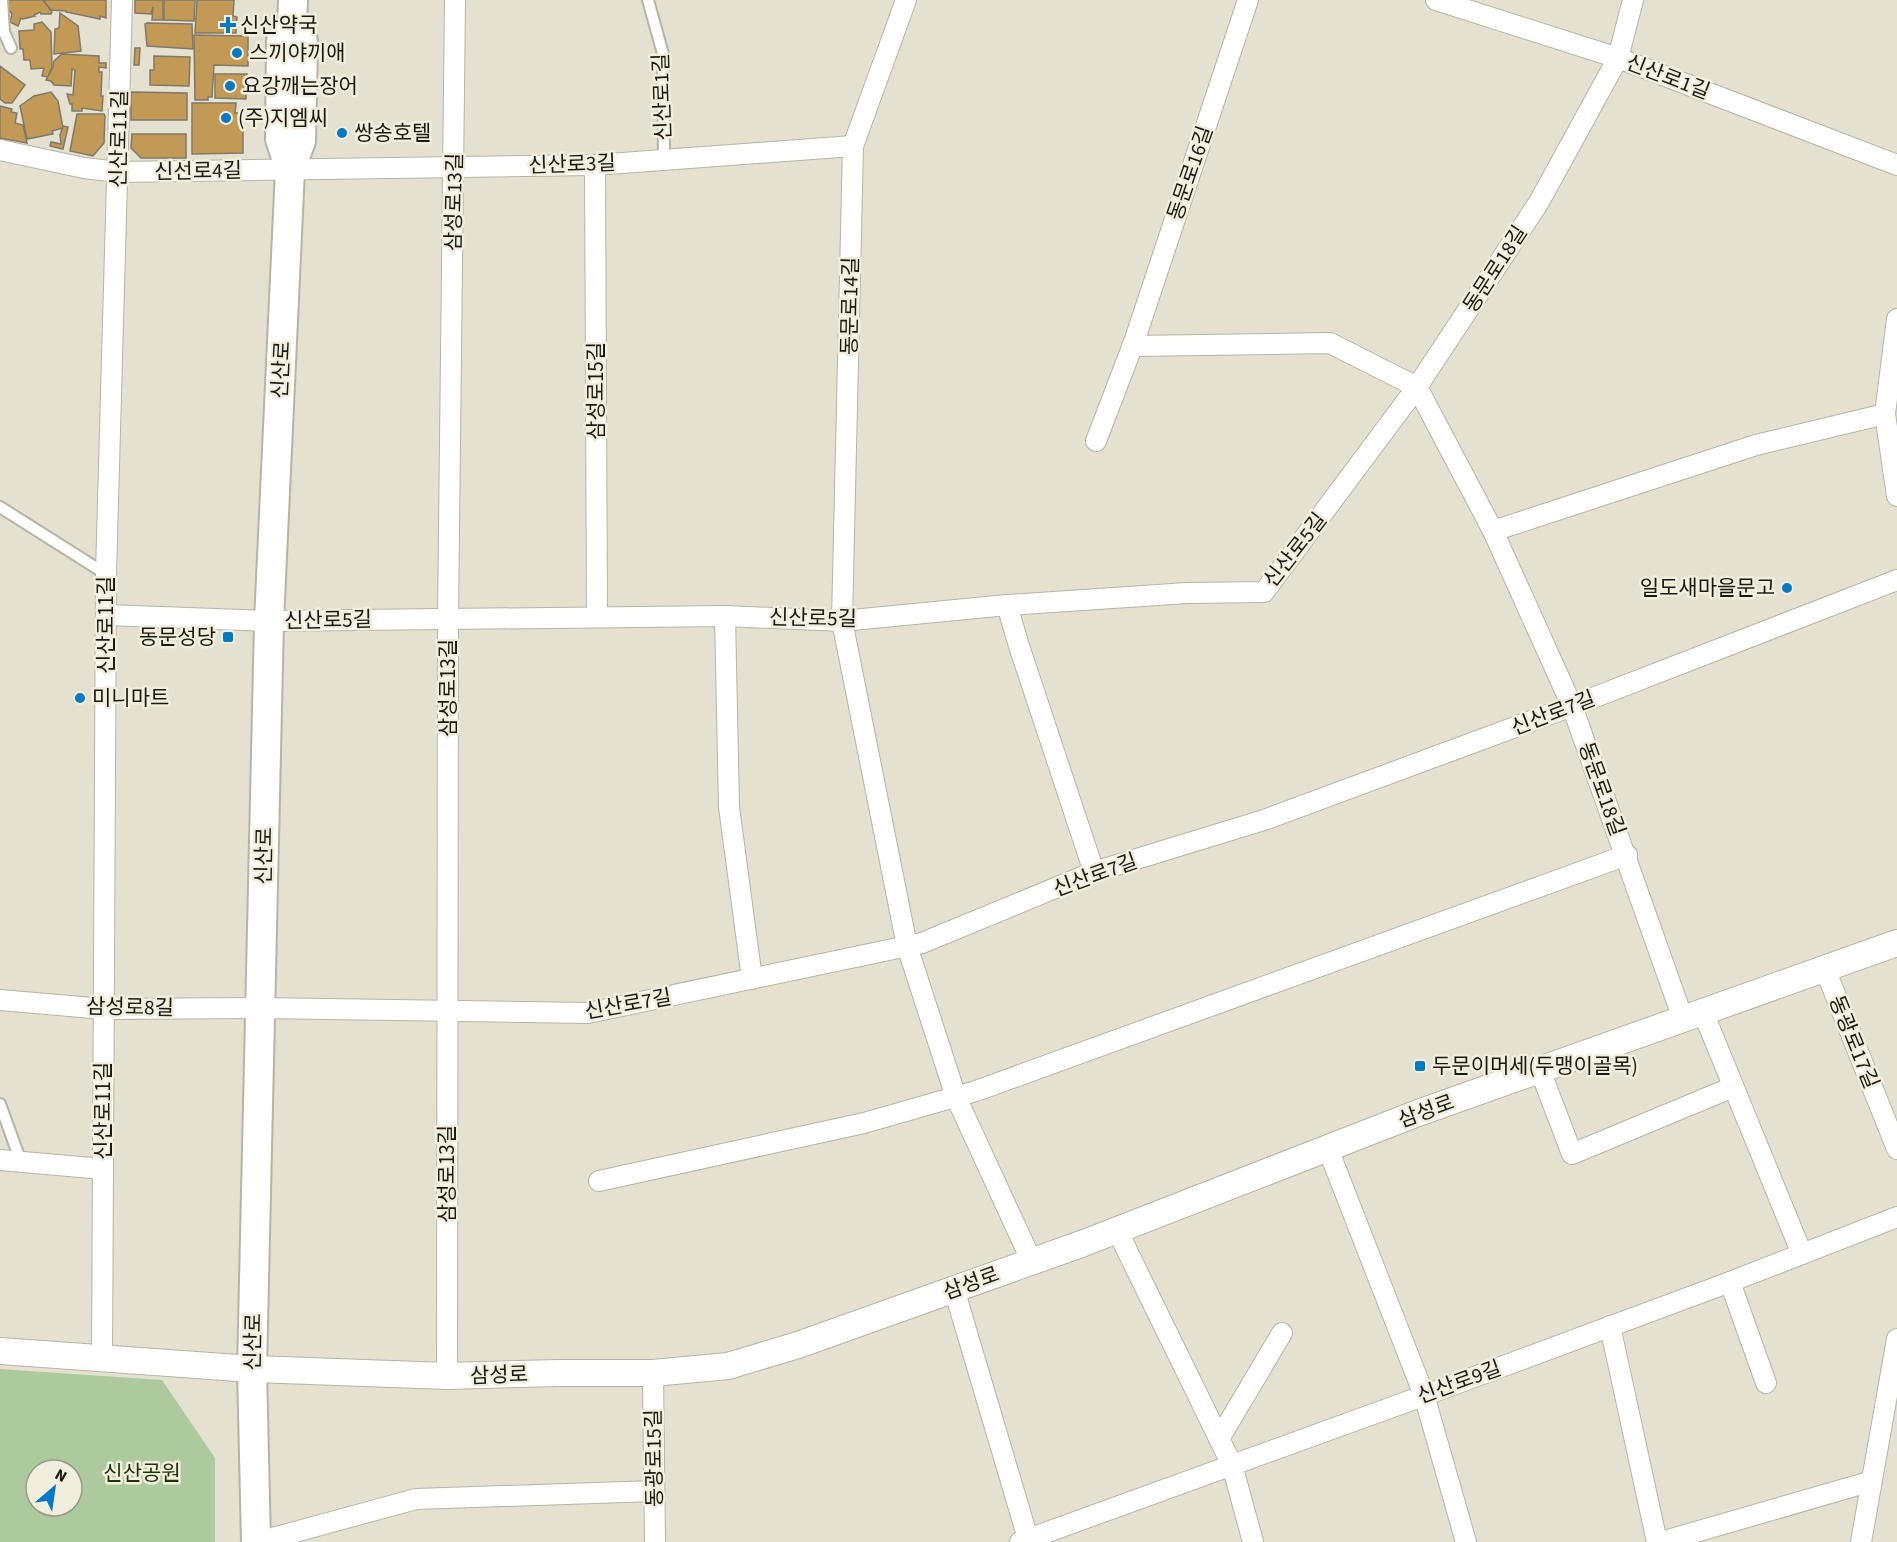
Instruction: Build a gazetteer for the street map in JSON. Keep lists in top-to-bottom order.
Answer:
{
  "streets": {
    "main road": ["신산로"],
    "street": [
      "신산로1길",
      "신산로11길",
      "신산로3길",
      "신선로4길",
      "동문로16길",
      "삼성로13길",
      "동문로18길",
      "동문로14길",
      "삼성로15길",
      "신산로5길",
      "신산로7길",
      "삼성로8길",
      "동광로17길",
      "삼성로",
      "신산로9길",
      "동광로15길"
    ]
  },
  "crossings": [
    ["신산로1길", "신산로3길"],
    ["신산로1길", "동문로18길"],
    ["신산로11길", "신선로4길"],
    ["신산로11길", "신산로5길"],
    ["신산로11길", "삼성로8길"],
    ["신산로11길", "삼성로"],
    ["신산로3길", "신선로4길"],
    ["신산로3길", "삼성로13길"],
    ["신산로3길", "동문로14길"],
    ["신산로3길", "신산로"],
    ["신산로3길", "삼성로15길"],
    ["신선로4길", "신산로"],
    ["삼성로13길", "신산로5길"],
    ["삼성로13길", "신산로7길"],
    ["삼성로13길", "삼성로"],
    ["동문로18길", "신산로5길"],
    ["동문로18길", "신산로7길"],
    ["동문로18길", "삼성로"],
    ["동문로18길", "신산로9길"],
    ["동문로14길", "신산로5길"],
    ["동문로14길", "신산로7길"],
    ["동문로14길", "삼성로"],
    ["신산로", "신산로5길"],
    ["신산로", "신산로7길"],
    ["신산로", "삼성로8길"],
    ["신산로", "삼성로"],
    ["삼성로15길", "신산로5길"],
    ["신산로7길", "삼성로8길"],
    ["동광로17길", "삼성로"],
    ["삼성로", "동광로15길"]
  ],
  "parks": ["신산공원"],
  "places": {
    "health": ["신산약국"],
    "other": [
      "스끼야끼애",
      "요강깨는장어",
      "(주)지엠씨",
      "쌍송호텔",
      "일도새마을문고",
      "미니마트"
    ],
    "transit": ["동문성당", "두문이머세(두맹이골목)"]
  },
  "north": "top right"
}
